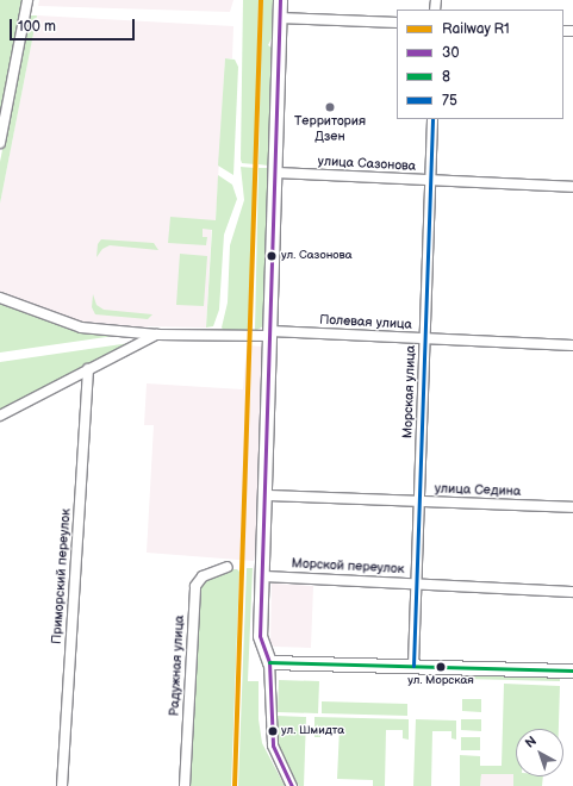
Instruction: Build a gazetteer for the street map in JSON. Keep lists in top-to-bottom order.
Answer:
{
  "streets": {
    "street": [
      "улица Сазонова",
      "Полевая улица",
      "Морская улица",
      "улица Седина",
      "Морской переулок",
      "Приморский переулок",
      "Радужная улица"
    ]
  },
  "crossings": [
    ["улица Сазонова", "Морская улица"],
    ["Полевая улица", "Морская улица"],
    ["Морская улица", "улица Седина"],
    ["Морская улица", "Морской переулок"]
  ],
  "places": [
    "Территория Дзен",
    "ул. Сазонова",
    "ул. Морская",
    "ул. Шмидта"
  ],
  "lines": [
    "rail line R1",
    "transit line 30",
    "transit line 75",
    "transit line 8"
  ],
  "legend": [
    "Railway R1",
    "30",
    "8",
    "75"
  ],
  "scale_bar": "100 m",
  "north": "top left"
}
